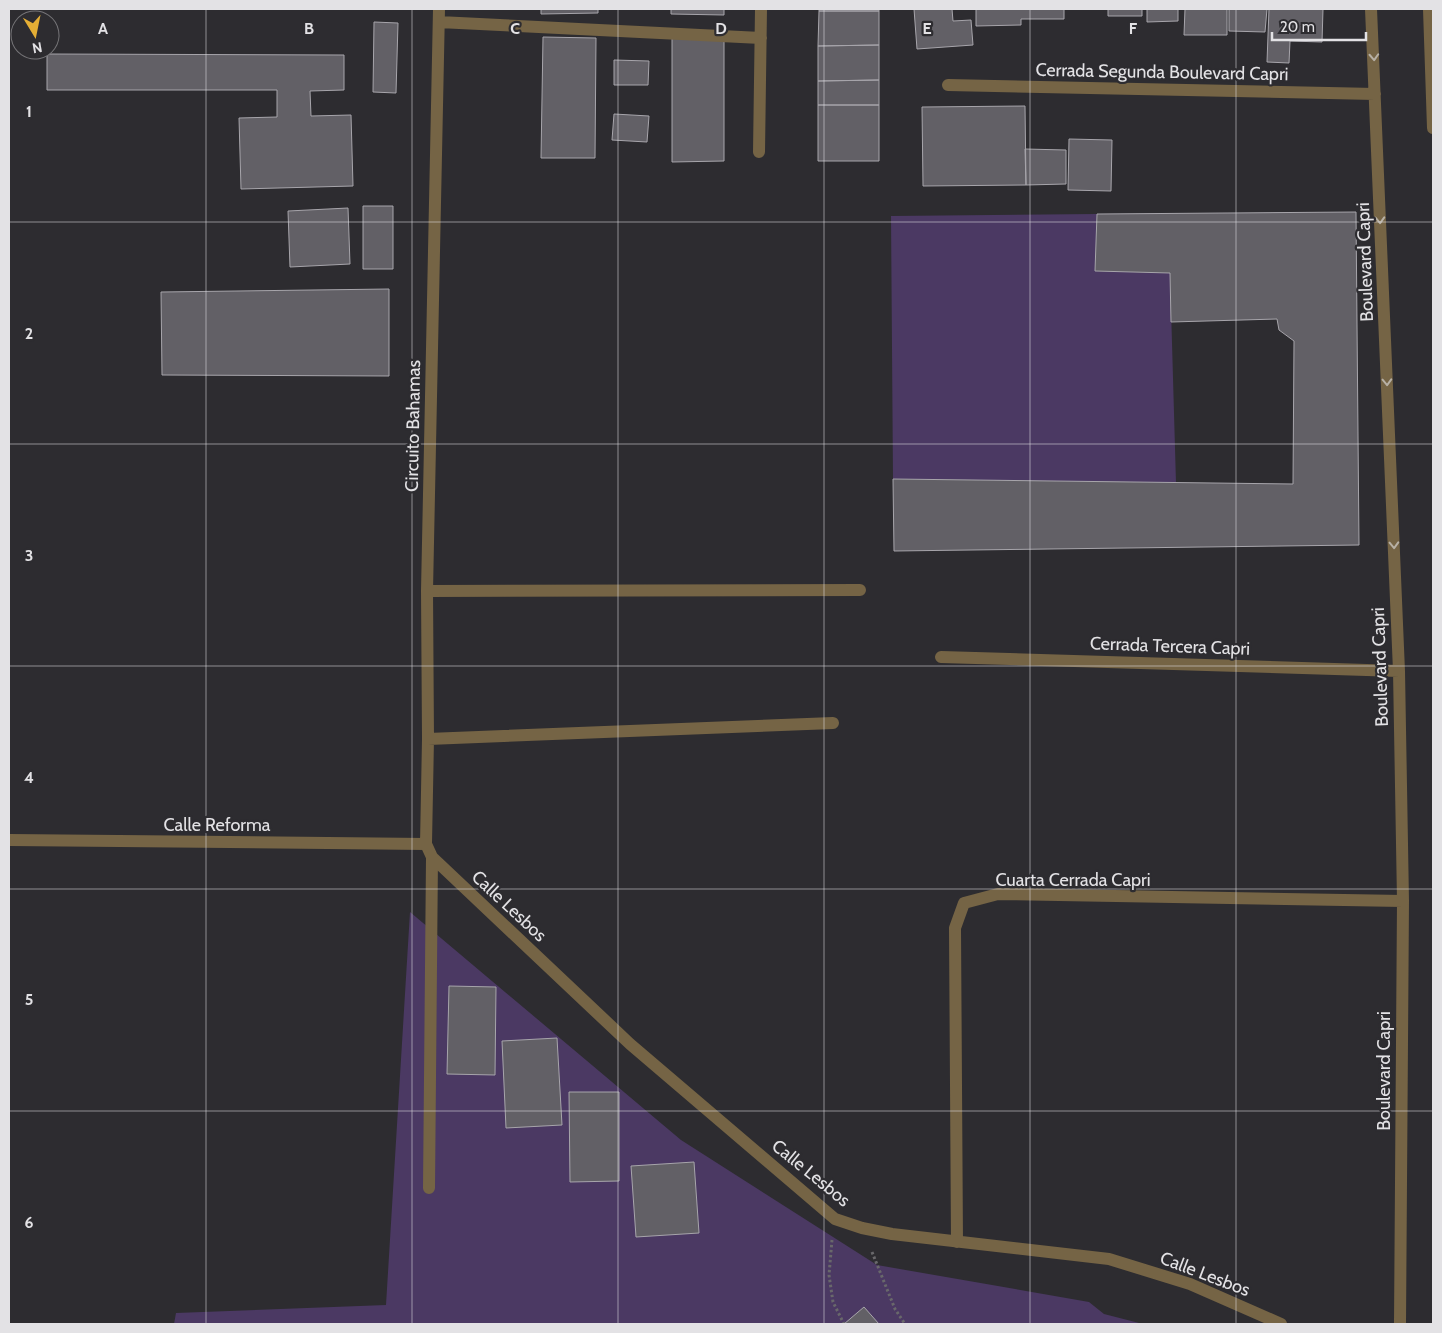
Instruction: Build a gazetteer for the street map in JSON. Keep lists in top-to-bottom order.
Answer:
{
  "streets": {
    "street": [
      "Cerrada Segunda Boulevard Capri",
      "Boulevard Capri",
      "Circuito Bahamas",
      "Cerrada Tercera Capri",
      "Calle Reforma",
      "Cuarta Cerrada Capri",
      "Calle Lesbos"
    ]
  },
  "crossings": [
    ["Cerrada Segunda Boulevard Capri", "Boulevard Capri"],
    ["Boulevard Capri", "Cerrada Tercera Capri"],
    ["Boulevard Capri", "Cuarta Cerrada Capri"],
    ["Circuito Bahamas", "Calle Reforma"],
    ["Circuito Bahamas", "Calle Lesbos"],
    ["Calle Reforma", "Calle Lesbos"],
    ["Cuarta Cerrada Capri", "Calle Lesbos"]
  ],
  "one_way": ["Boulevard Capri"],
  "scale_bar": "20 m",
  "north": "bottom",
  "grid": {
    "columns": [
      "A",
      "B",
      "C",
      "D",
      "E",
      "F"
    ],
    "rows": [
      "1",
      "2",
      "3",
      "4",
      "5",
      "6"
    ]
  }
}
